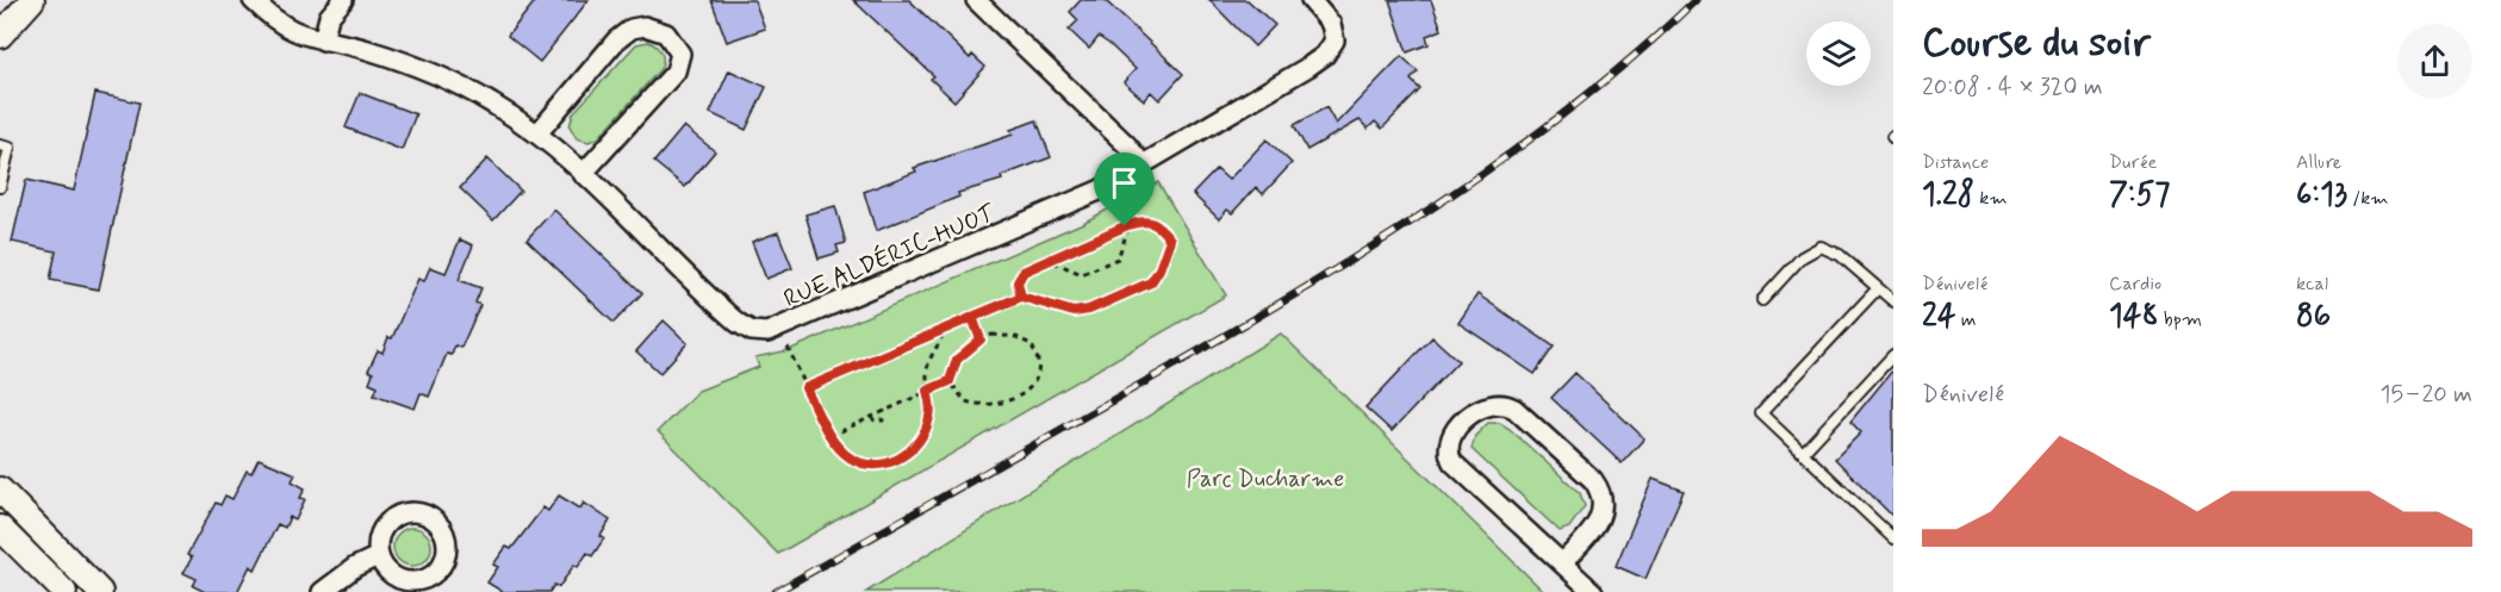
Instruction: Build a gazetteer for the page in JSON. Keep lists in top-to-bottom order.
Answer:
{
  "streets": {
    "street": ["RUE ALDÉRIC-HUOT"]
  },
  "parks": ["Parc Ducharme"],
  "page": {
    "heading": ["Course du soir", "20:08 · 4 × 320 m"],
    "stats": [
      ["Distance", "1.28 km"],
      ["Durée", "7:57"],
      ["Allure", "6:13 /km"],
      ["Dénivelé", "24 m"],
      ["Cardio", "148 bpm"],
      ["kcal", "86"]
    ],
    "chart": ["Dénivelé", "15–20 m"]
  }
}
